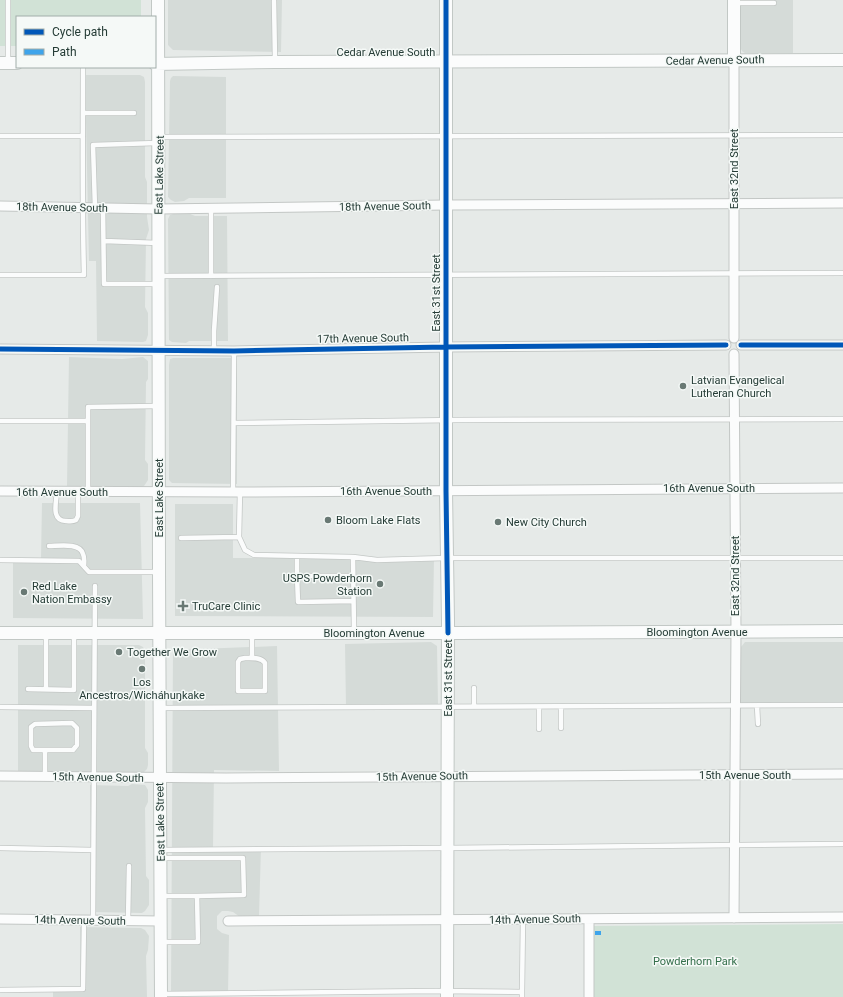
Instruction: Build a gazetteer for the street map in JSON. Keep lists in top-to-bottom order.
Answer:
{
  "streets": {
    "street": [
      "Cedar Avenue South",
      "East 32nd Street",
      "East Lake Street",
      "18th Avenue South",
      "East 31st Street",
      "17th Avenue South",
      "16th Avenue South",
      "Bloomington Avenue",
      "15th Avenue South",
      "14th Avenue South"
    ]
  },
  "crossings": [
    ["Cedar Avenue South", "East 32nd Street"],
    ["Cedar Avenue South", "East Lake Street"],
    ["Cedar Avenue South", "East 31st Street"],
    ["East 32nd Street", "18th Avenue South"],
    ["East 32nd Street", "17th Avenue South"],
    ["East 32nd Street", "16th Avenue South"],
    ["East 32nd Street", "Bloomington Avenue"],
    ["East 32nd Street", "15th Avenue South"],
    ["East 32nd Street", "14th Avenue South"],
    ["East Lake Street", "18th Avenue South"],
    ["East Lake Street", "17th Avenue South"],
    ["East Lake Street", "16th Avenue South"],
    ["East Lake Street", "Bloomington Avenue"],
    ["East Lake Street", "15th Avenue South"],
    ["East Lake Street", "14th Avenue South"],
    ["18th Avenue South", "East 31st Street"],
    ["East 31st Street", "17th Avenue South"],
    ["East 31st Street", "16th Avenue South"],
    ["East 31st Street", "Bloomington Avenue"],
    ["East 31st Street", "15th Avenue South"],
    ["East 31st Street", "14th Avenue South"]
  ],
  "parks": ["Powderhorn Park"],
  "places": {
    "other": [
      "Latvian Evangelical Lutheran Church",
      "Bloom Lake Flats",
      "New City Church",
      "USPS Powderhorn Station",
      "Red Lake Nation Embassy",
      "Together We Grow",
      "Los Ancestros/Wicháhuŋkake"
    ],
    "health": ["TruCare Clinic"]
  },
  "legend": ["Cycle path", "Path"]
}
